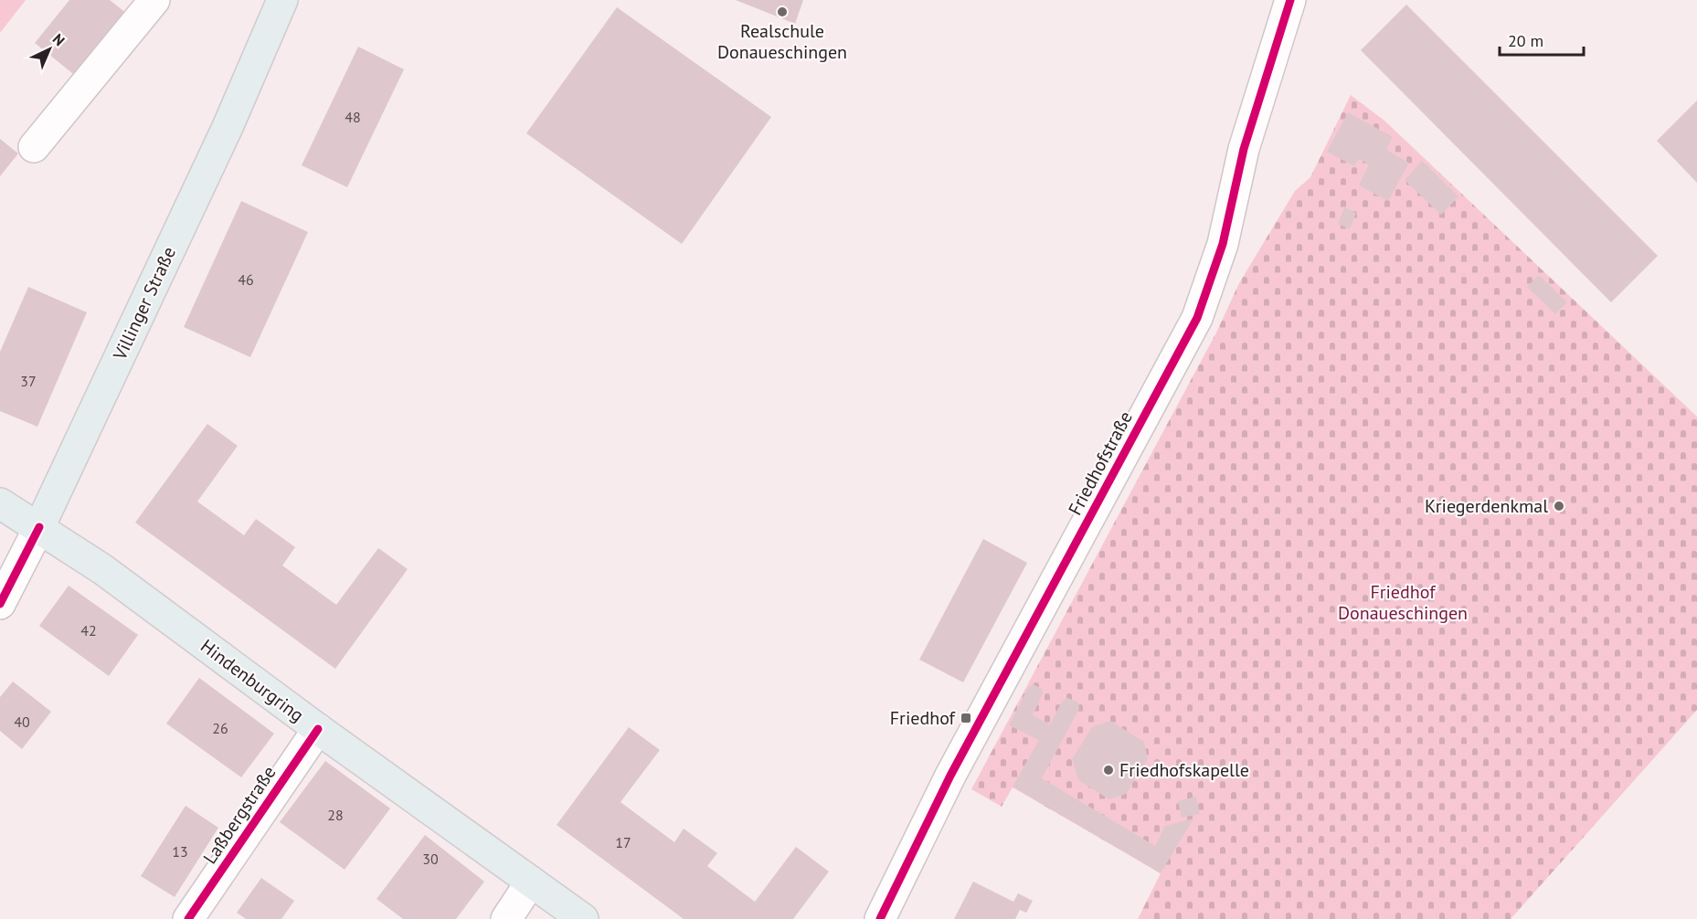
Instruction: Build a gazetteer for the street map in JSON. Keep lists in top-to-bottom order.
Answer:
{
  "streets": {
    "main road": ["Villinger Straße", "Hindenburgring"],
    "street": ["Friedhofstraße", "Laßbergstraße"]
  },
  "crossings": [
    ["Villinger Straße", "Hindenburgring"],
    ["Hindenburgring", "Laßbergstraße"]
  ],
  "parks": ["Friedhof Donaueschingen"],
  "places": {
    "other": ["Realschule Donaueschingen", "Kriegerdenkmal", "Friedhofskapelle"],
    "transit": ["Friedhof"]
  },
  "house_numbers": [
    "48",
    "46",
    "37",
    "42",
    "40",
    "26",
    "28",
    "17",
    "13",
    "30"
  ],
  "scale_bar": "20 m",
  "north": "top right"
}
